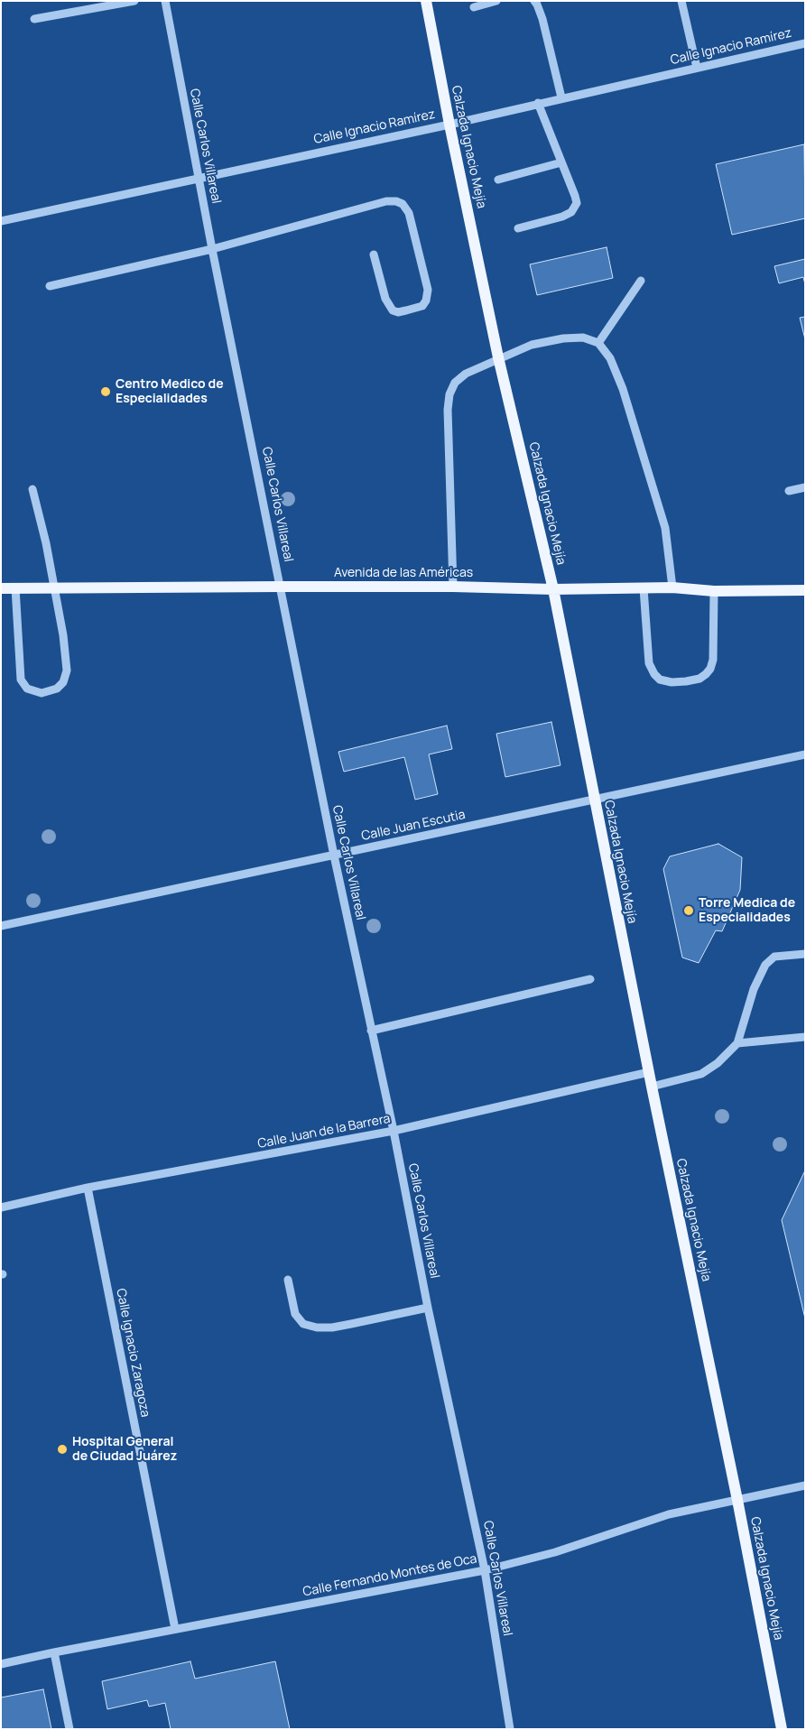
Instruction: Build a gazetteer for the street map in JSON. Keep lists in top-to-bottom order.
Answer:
{
  "streets": {
    "main road": ["Calzada Ignacio Mejía", "Avenida de las Américas"],
    "street": [
      "Calle Ignacio Ramírez",
      "Calle Carlos Villareal",
      "Calle Juan Escutia",
      "Calle Juan de la Barrera",
      "Calle Ignacio Zaragoza",
      "Calle Fernando Montes de Oca"
    ]
  },
  "crossings": [
    ["Calle Ignacio Ramírez", "Calle Carlos Villareal"],
    ["Calle Ignacio Ramírez", "Calzada Ignacio Mejía"],
    ["Calle Carlos Villareal", "Avenida de las Américas"],
    ["Calle Carlos Villareal", "Calle Juan Escutia"],
    ["Calle Carlos Villareal", "Calle Juan de la Barrera"],
    ["Calle Carlos Villareal", "Calle Fernando Montes de Oca"],
    ["Calzada Ignacio Mejía", "Avenida de las Américas"],
    ["Calzada Ignacio Mejía", "Calle Juan Escutia"],
    ["Calzada Ignacio Mejía", "Calle Juan de la Barrera"],
    ["Calzada Ignacio Mejía", "Calle Fernando Montes de Oca"],
    ["Calle Juan de la Barrera", "Calle Ignacio Zaragoza"],
    ["Calle Ignacio Zaragoza", "Calle Fernando Montes de Oca"]
  ],
  "places": ["Centro Medico de Especialidades", "Torre Medica de Especialidades", "Hospital General de Ciudad Juárez"]
}
